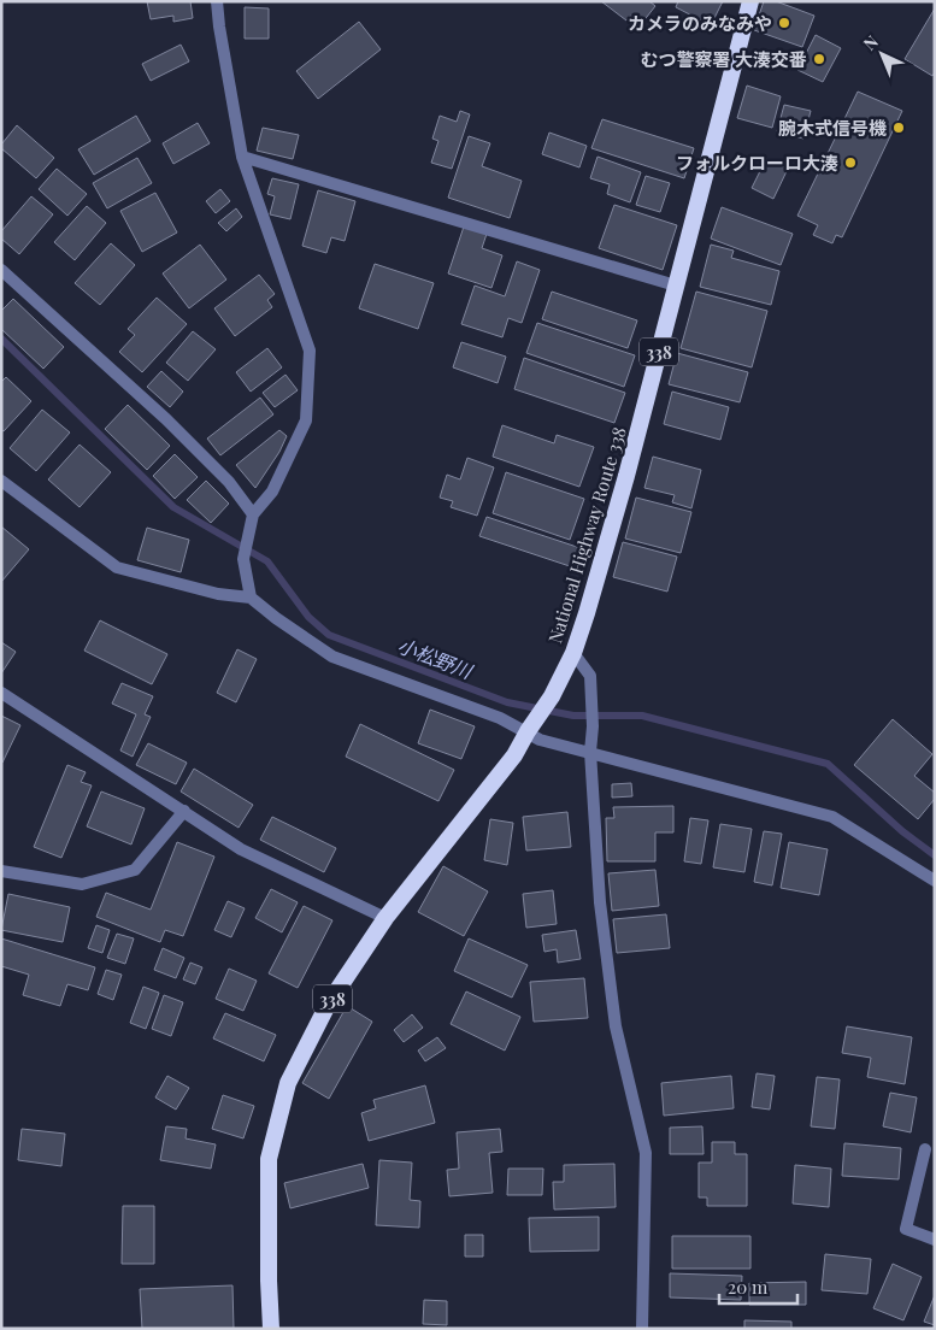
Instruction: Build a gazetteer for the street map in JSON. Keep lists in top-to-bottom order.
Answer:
{
  "streets": {
    "highway": ["338", "National Highway Route 338"]
  },
  "water": ["小松野川"],
  "places": [
    "カメラのみなみや",
    "むつ警察署 大湊交番",
    "腕木式信号機",
    "フォルクローロ大湊"
  ],
  "scale_bar": "20 m",
  "north": "top left"
}
